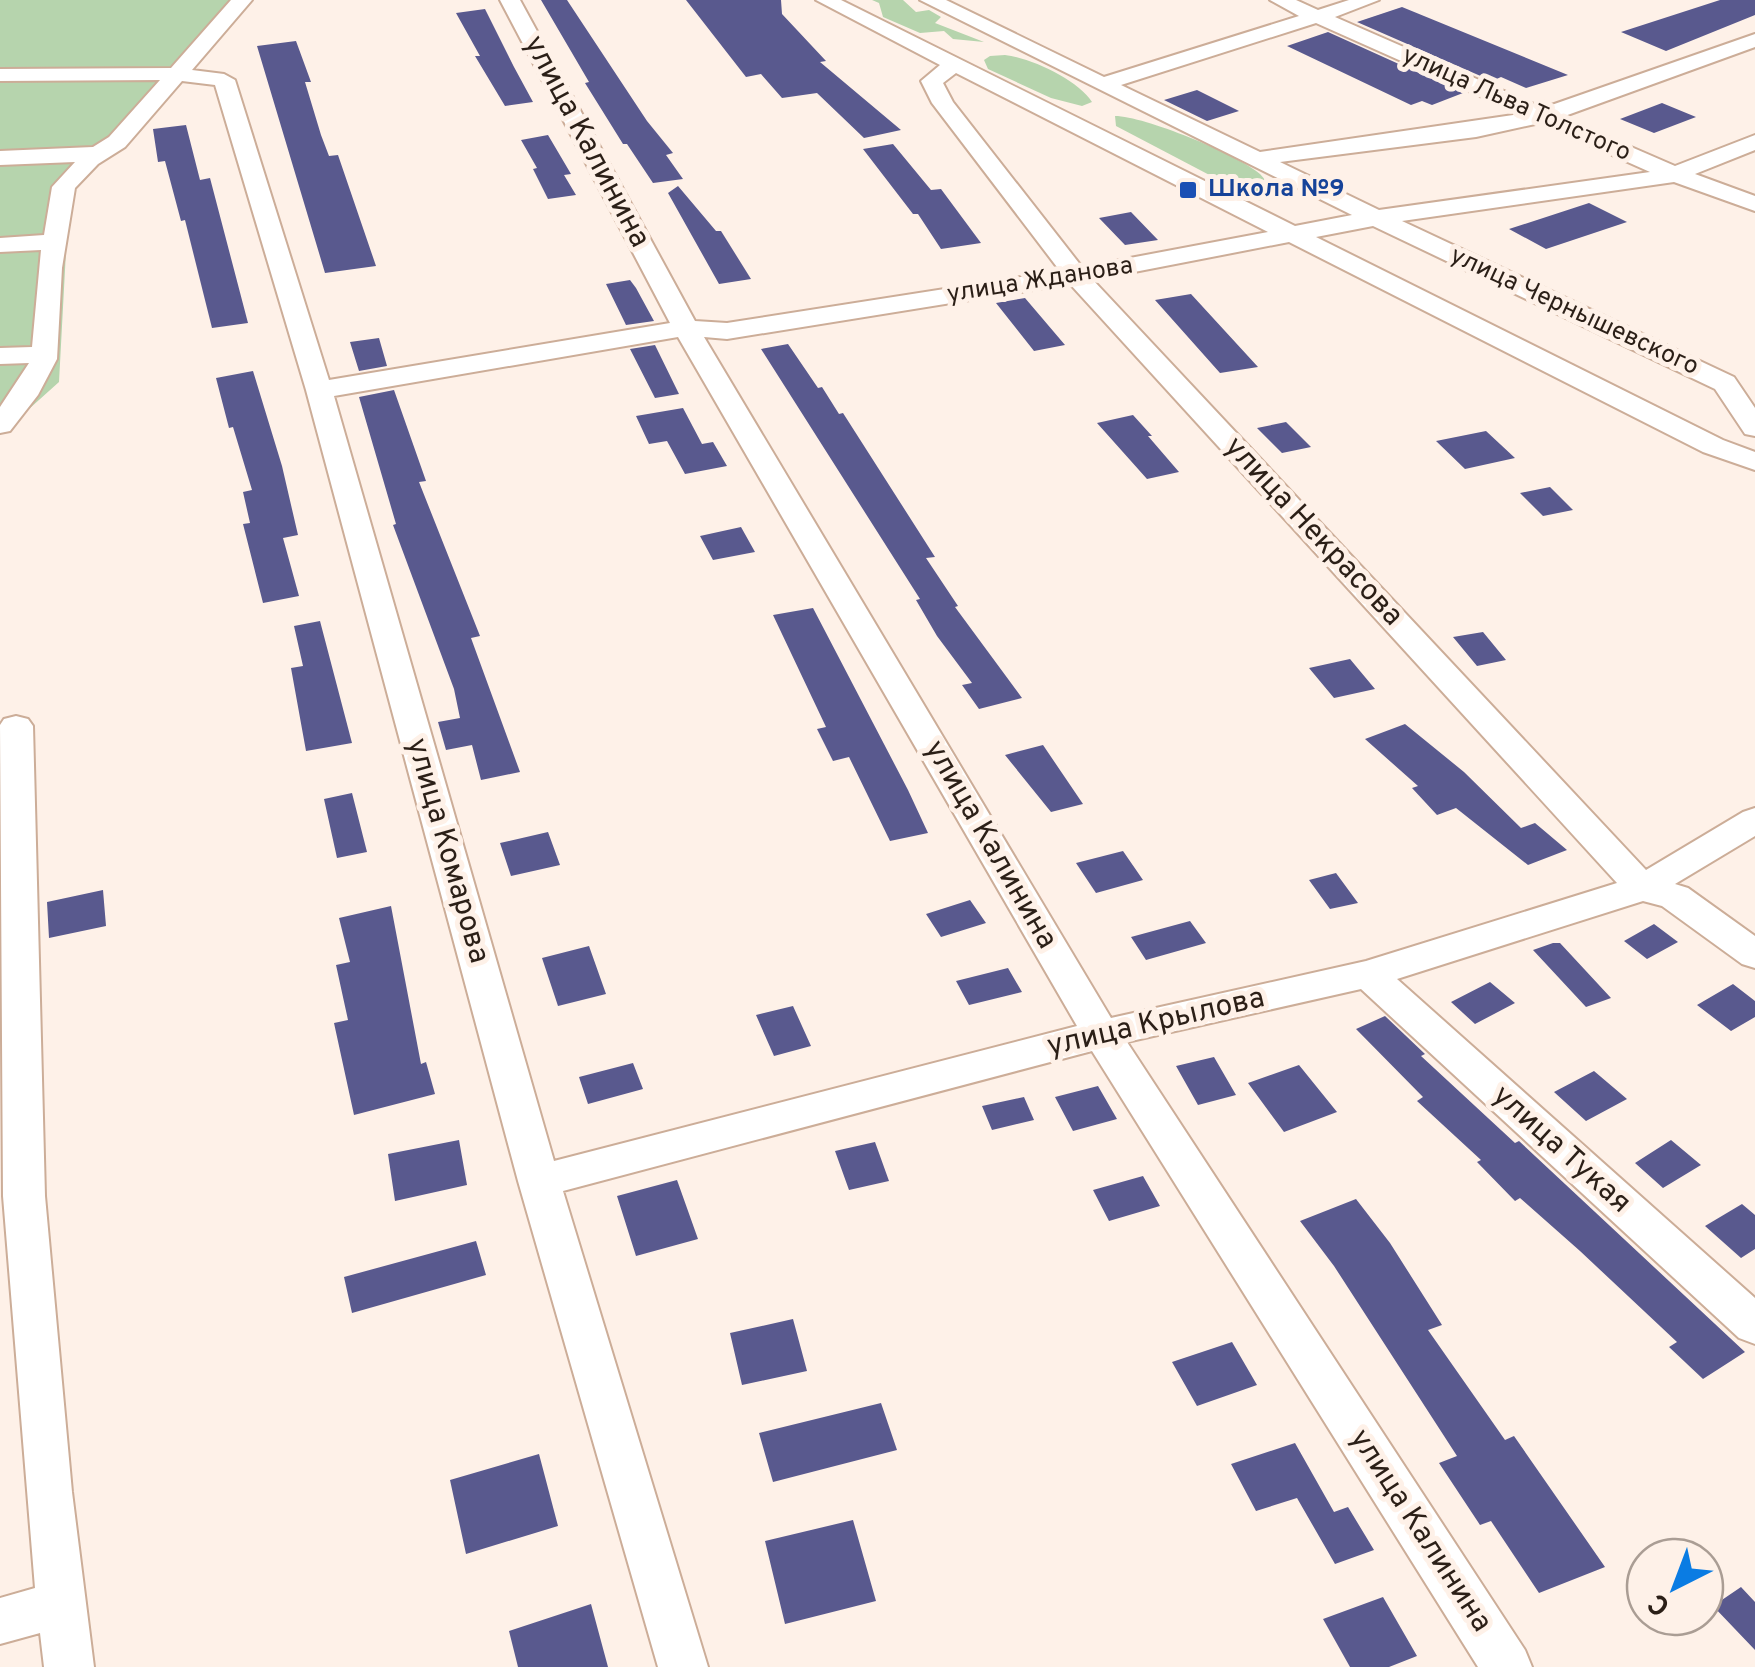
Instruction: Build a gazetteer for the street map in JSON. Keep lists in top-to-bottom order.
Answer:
{
  "streets": {
    "street": [
      "улица Льва Толстого",
      "улица Калинина",
      "улица Жданова",
      "улица Чернышевского",
      "улица Некрасова",
      "улица Комарова",
      "улица Крылова",
      "улица Тукая"
    ]
  },
  "crossings": [
    ["улица Льва Толстого", "улица Жданова"],
    ["улица Калинина", "улица Жданова"],
    ["улица Калинина", "улица Крылова"],
    ["улица Жданова", "улица Чернышевского"],
    ["улица Жданова", "улица Некрасова"],
    ["улица Жданова", "улица Комарова"],
    ["улица Некрасова", "улица Крылова"],
    ["улица Комарова", "улица Крылова"],
    ["улица Крылова", "улица Тукая"]
  ],
  "places": {
    "transit": ["Школа №9"]
  },
  "north": "bottom left"
}
